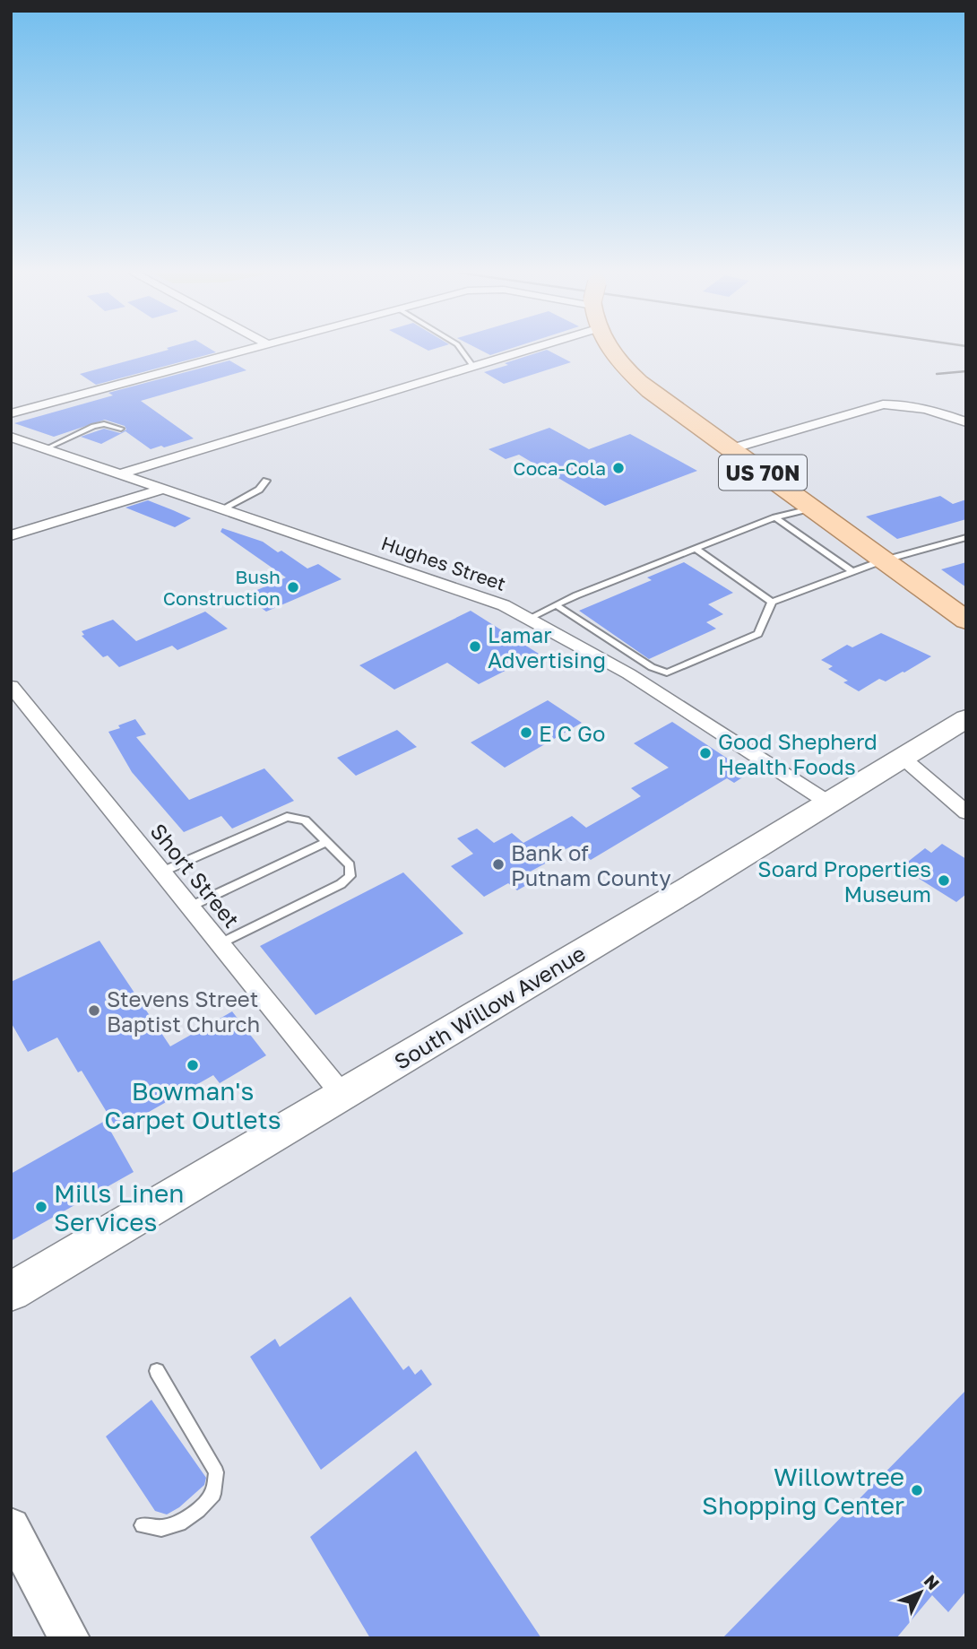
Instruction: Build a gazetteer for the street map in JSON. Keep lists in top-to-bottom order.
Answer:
{
  "streets": {
    "main road": ["US 70N", "South Willow Avenue"],
    "street": ["Hughes Street", "Short Street"]
  },
  "crossings": [
    ["Hughes Street", "South Willow Avenue"],
    ["Short Street", "South Willow Avenue"]
  ],
  "places": [
    "Coca-Cola",
    "Bush Construction",
    "Lamar Advertising",
    "E C Go",
    "Good Shepherd Health Foods",
    "Bank of Putnam County",
    "Soard Properties Museum",
    "Stevens Street Baptist Church",
    "Bowman's Carpet Outlets",
    "Mills Linen Services",
    "Willowtree Shopping Center"
  ],
  "north": "top right"
}
